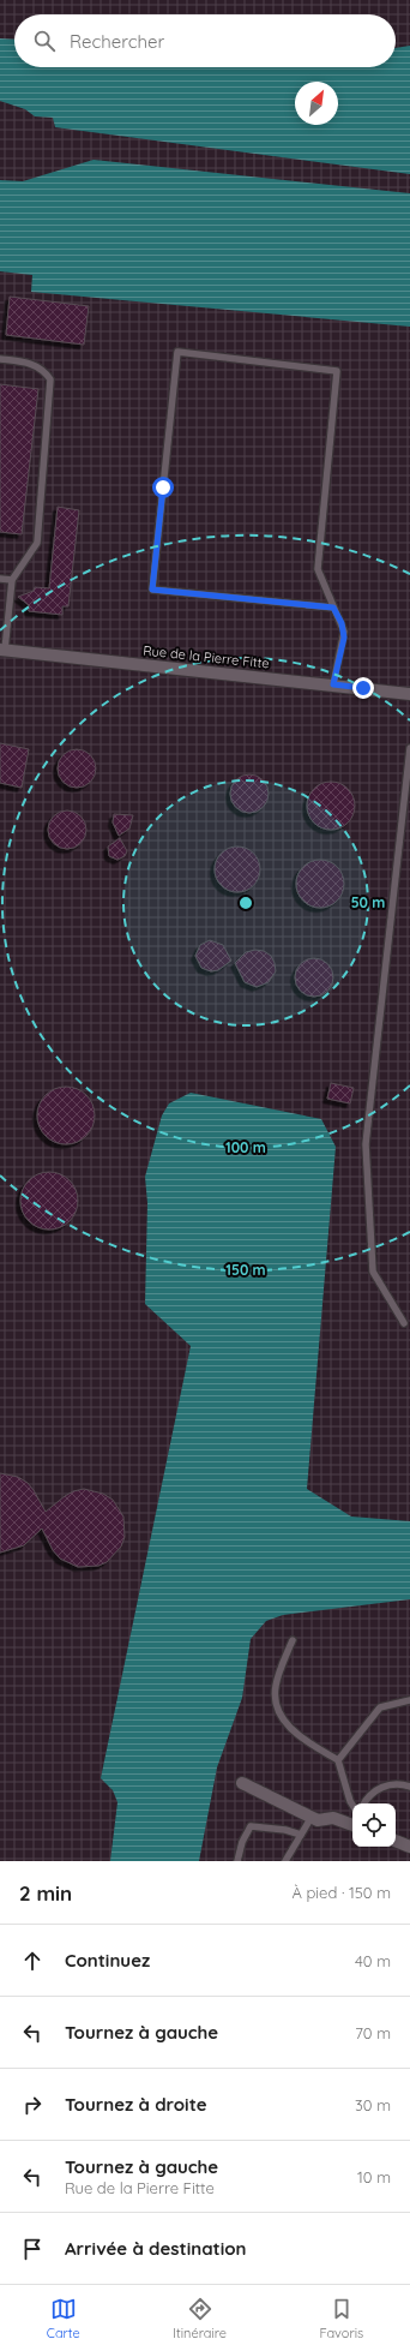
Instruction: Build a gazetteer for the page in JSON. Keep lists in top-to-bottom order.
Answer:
{
  "streets": {
    "street": ["Rue de la Pierre Fitte"]
  },
  "north": "top right",
  "page": {
    "search": "Rechercher",
    "heading": ["2 min", "À pied · 150 m"],
    "list": [
      ["Continuez", "40 m"],
      ["Tournez à gauche", "70 m"],
      ["Tournez à droite", "30 m"],
      ["Tournez à gauche", "Rue de la Pierre Fitte", "10 m"],
      "Arrivée à destination"
    ],
    "nav": ["Carte", "Itinéraire", "Favoris"]
  },
  "rings": ["50 m", "100 m", "150 m"]
}
